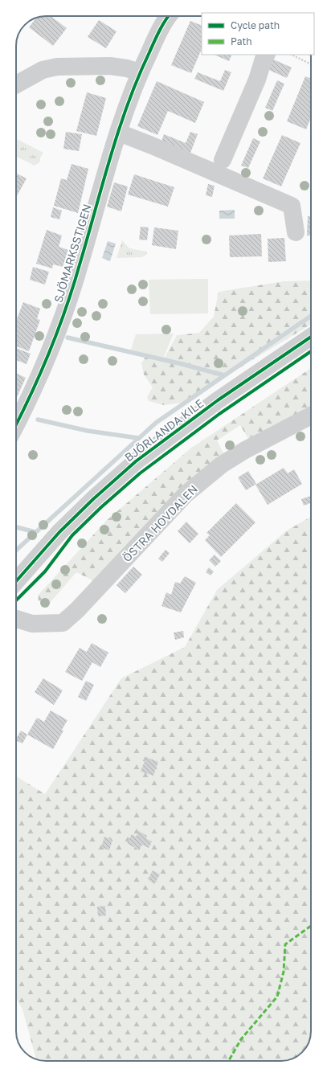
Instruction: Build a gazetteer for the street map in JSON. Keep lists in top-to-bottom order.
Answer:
{
  "streets": {
    "street": ["SJÖMARKSSTIGEN", "BJÖRLANDA KILE", "ÖSTRA HOVDALEN"]
  },
  "legend": ["Cycle path", "Path"]
}
